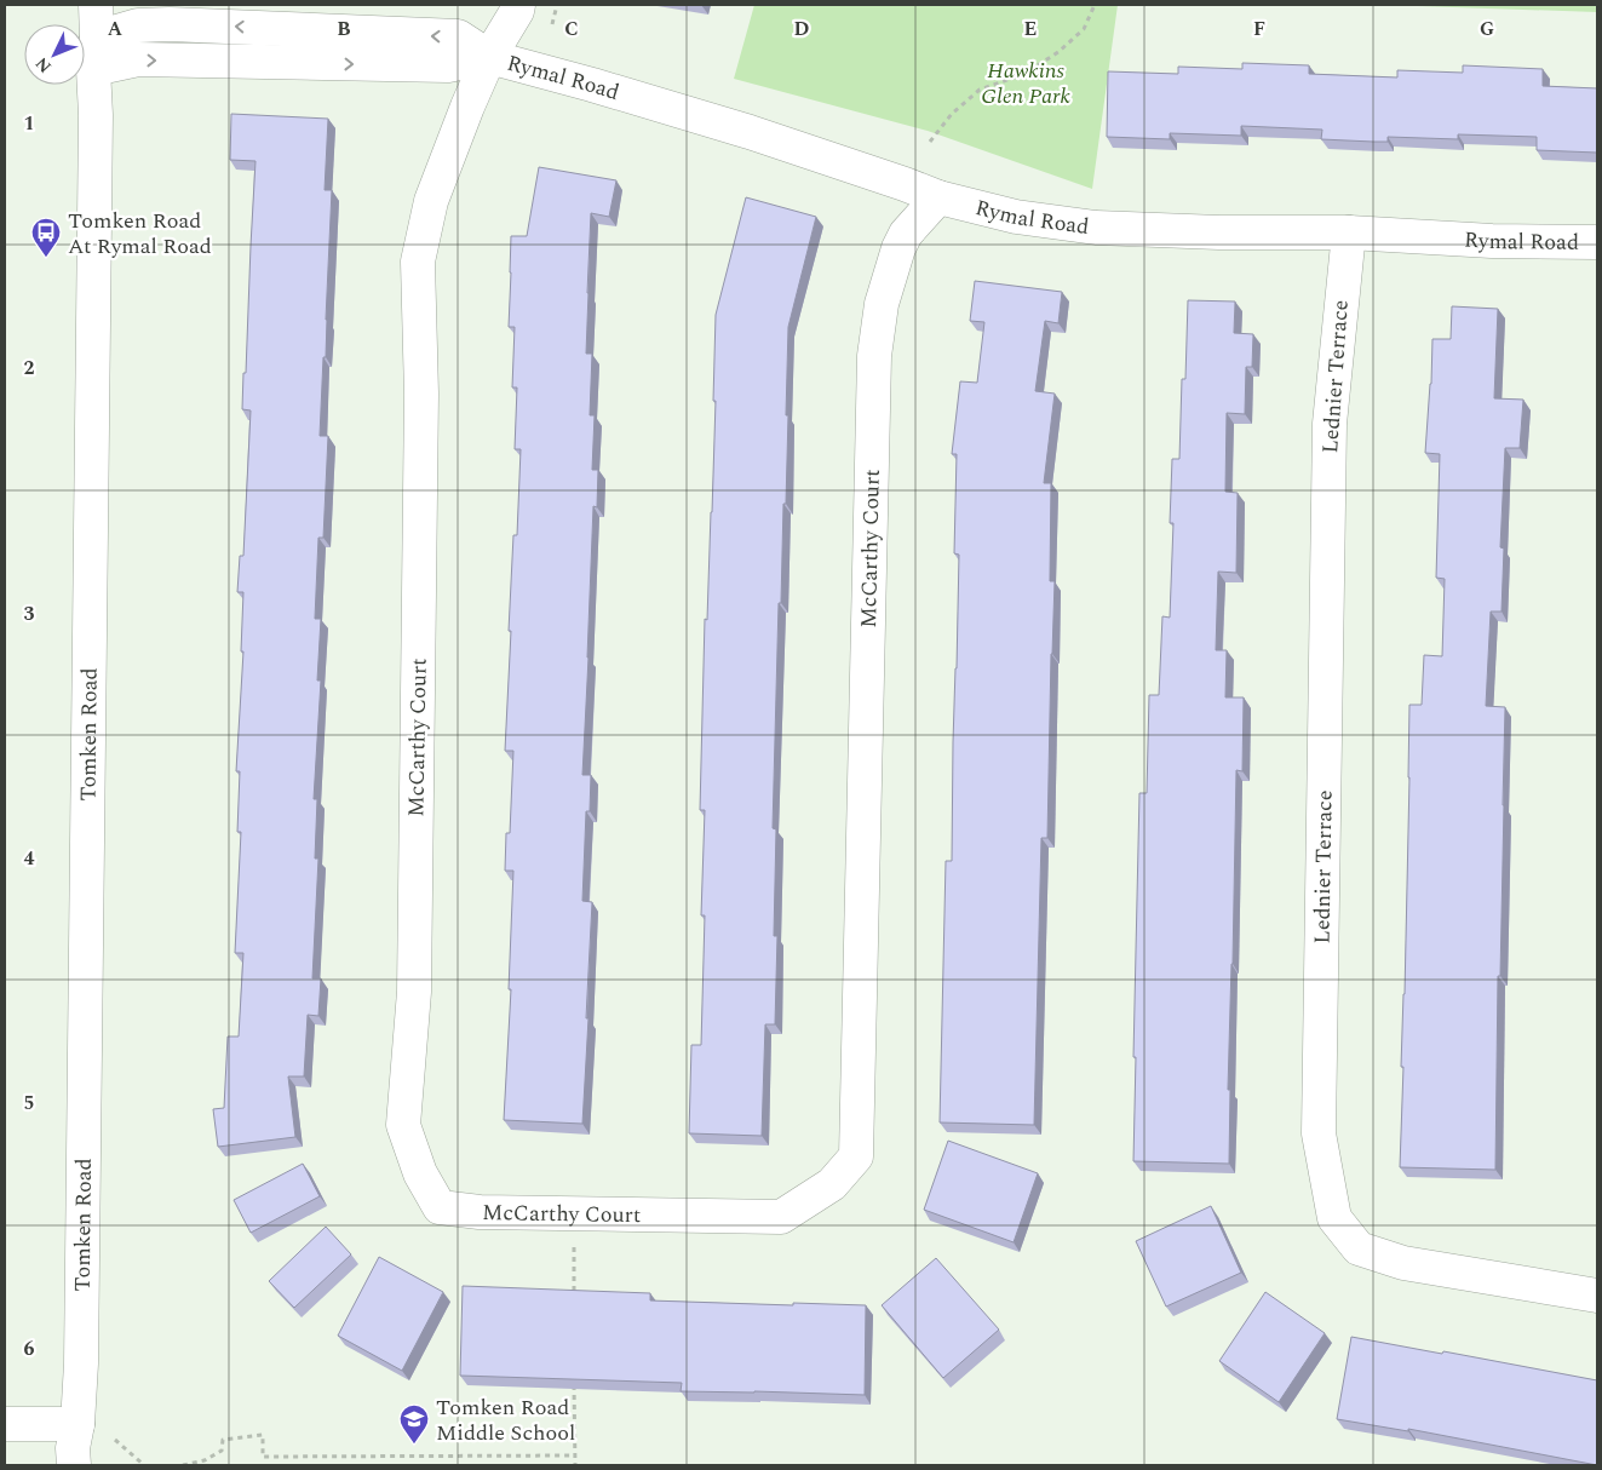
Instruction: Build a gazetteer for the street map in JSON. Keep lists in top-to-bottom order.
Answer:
{
  "streets": {
    "street": [
      "Rymal Road",
      "Lednier Terrace",
      "McCarthy Court",
      "Tomken Road"
    ]
  },
  "crossings": [
    ["Rymal Road", "Lednier Terrace"],
    ["Rymal Road", "McCarthy Court"],
    ["Rymal Road", "Tomken Road"]
  ],
  "parks": ["Hawkins Glen Park"],
  "places": {
    "bus stop": ["Tomken Road At Rymal Road"],
    "school or university": ["Tomken Road Middle School"]
  },
  "north": "bottom left",
  "grid": {
    "columns": [
      "A",
      "B",
      "C",
      "D",
      "E",
      "F",
      "G"
    ],
    "rows": [
      "1",
      "2",
      "3",
      "4",
      "5",
      "6"
    ]
  }
}
